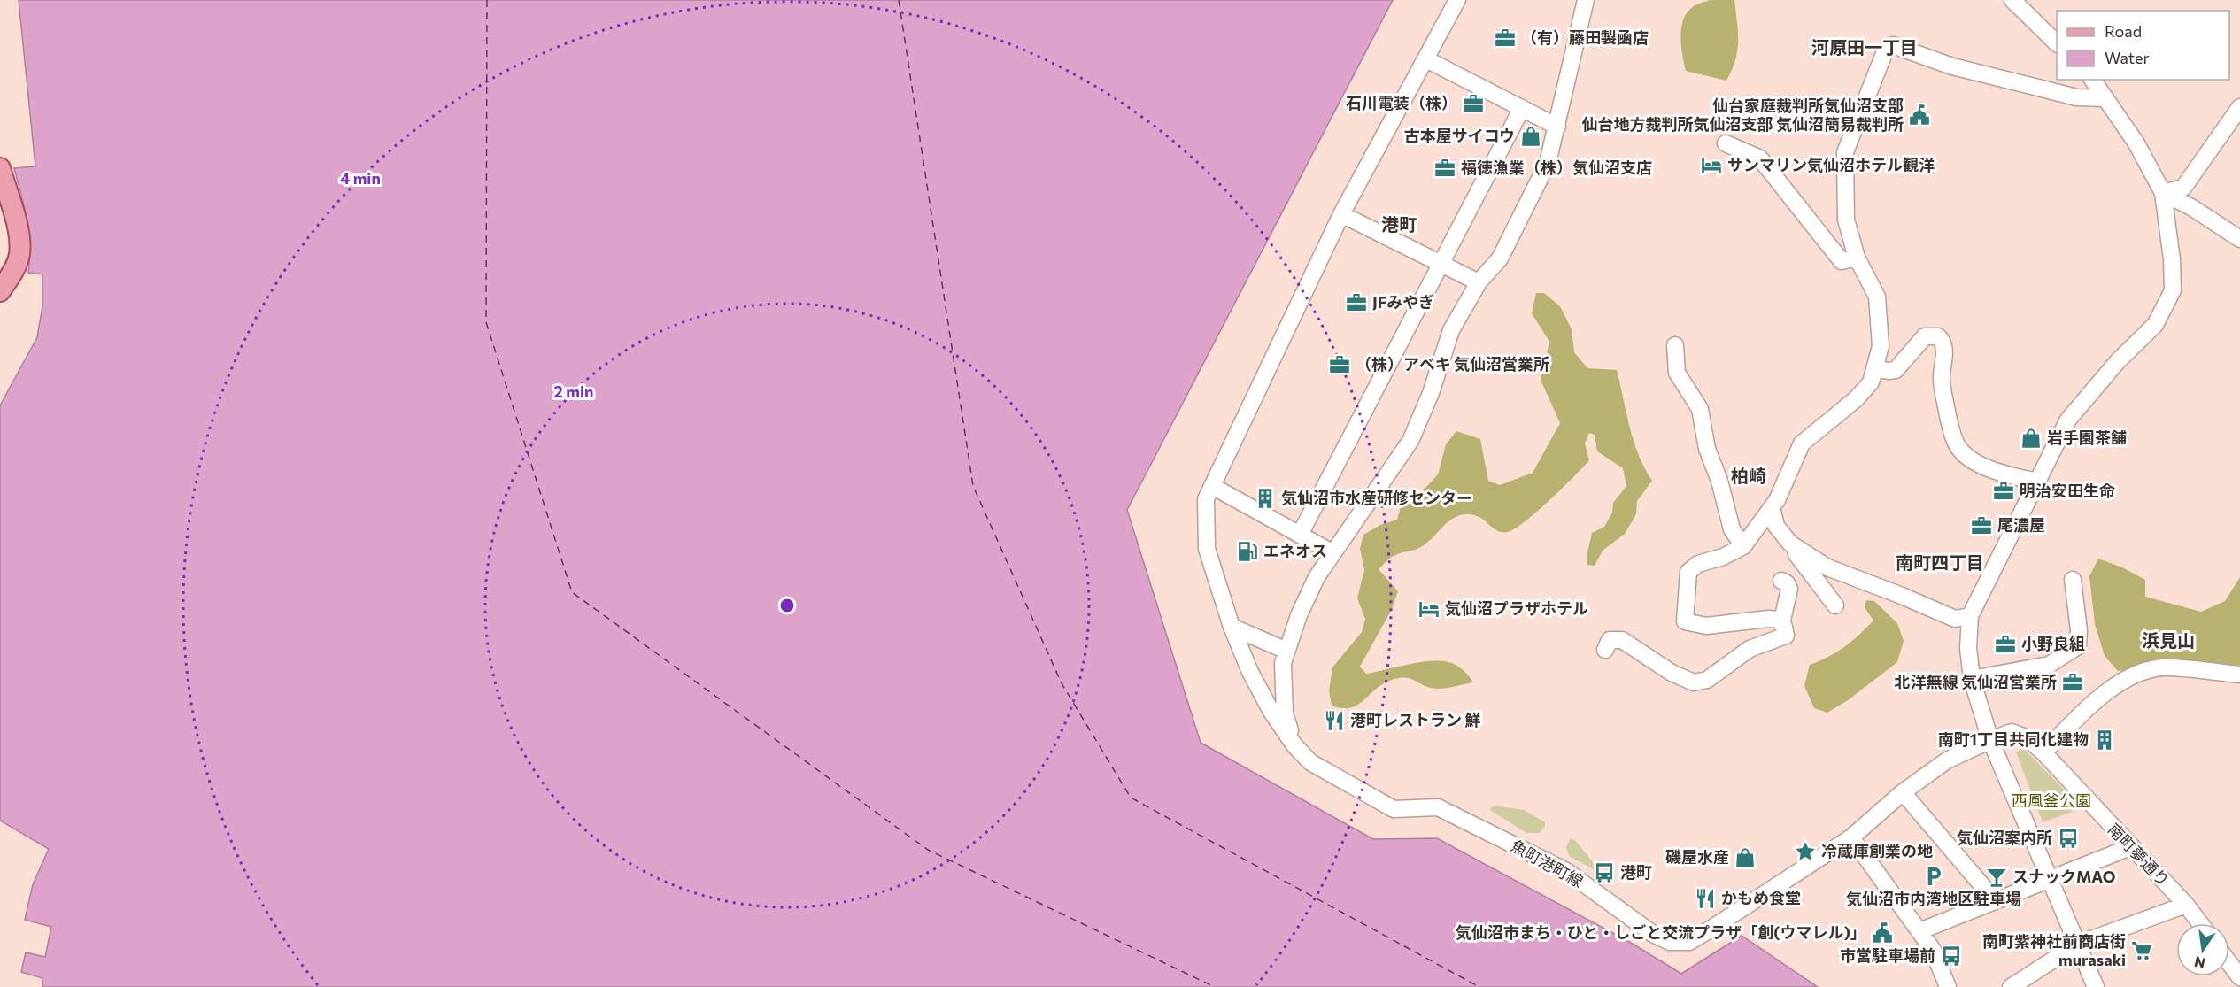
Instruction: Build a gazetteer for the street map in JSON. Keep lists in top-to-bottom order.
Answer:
{
  "streets": {
    "street": ["南町夢通り", "魚町港町線"]
  },
  "crossings": [
    ["南町夢通り", "魚町港町線"]
  ],
  "districts": [
    "河原田一丁目",
    "港町",
    "柏崎",
    "南町四丁目",
    "浜見山"
  ],
  "parks": ["西風釜公園"],
  "places": {
    "office": [
      "（有）藤田製凾店",
      "石川電装（株）",
      "福徳漁業（株）気仙沼支店",
      "JFみやぎ",
      "（株）アベキ 気仙沼営業所",
      "明治安田生命",
      "尾濃屋",
      "小野良組",
      "北洋無線 気仙沼営業所"
    ],
    "public building": ["仙台家庭裁判所気仙沼支部 仙台地方裁判所気仙沼支部 気仙沼簡易裁判所", "気仙沼市まち・ひと・しごと交流プラザ「創(ウマレル)」"],
    "shop": ["古本屋サイコウ", "岩手園茶舗", "磯屋水産"],
    "hotel": ["サンマリン気仙沼ホテル観洋", "気仙沼プラザホテル"],
    "building": ["気仙沼市水産研修センター", "南町1丁目共同化建物"],
    "fuel station": ["エネオス"],
    "restaurant": ["港町レストラン 鮮", "かもめ食堂"],
    "bus stop": ["気仙沼案内所", "港町", "市営駐車場前"],
    "place": ["冷蔵庫創業の地"],
    "parking": ["気仙沼市内湾地区駐車場"],
    "bar": ["スナックMAO"],
    "supermarket": ["南町紫神社前商店街 murasaki"]
  },
  "legend": ["Road", "Water"],
  "north": "bottom",
  "rings": ["4 min", "2 min"]
}
